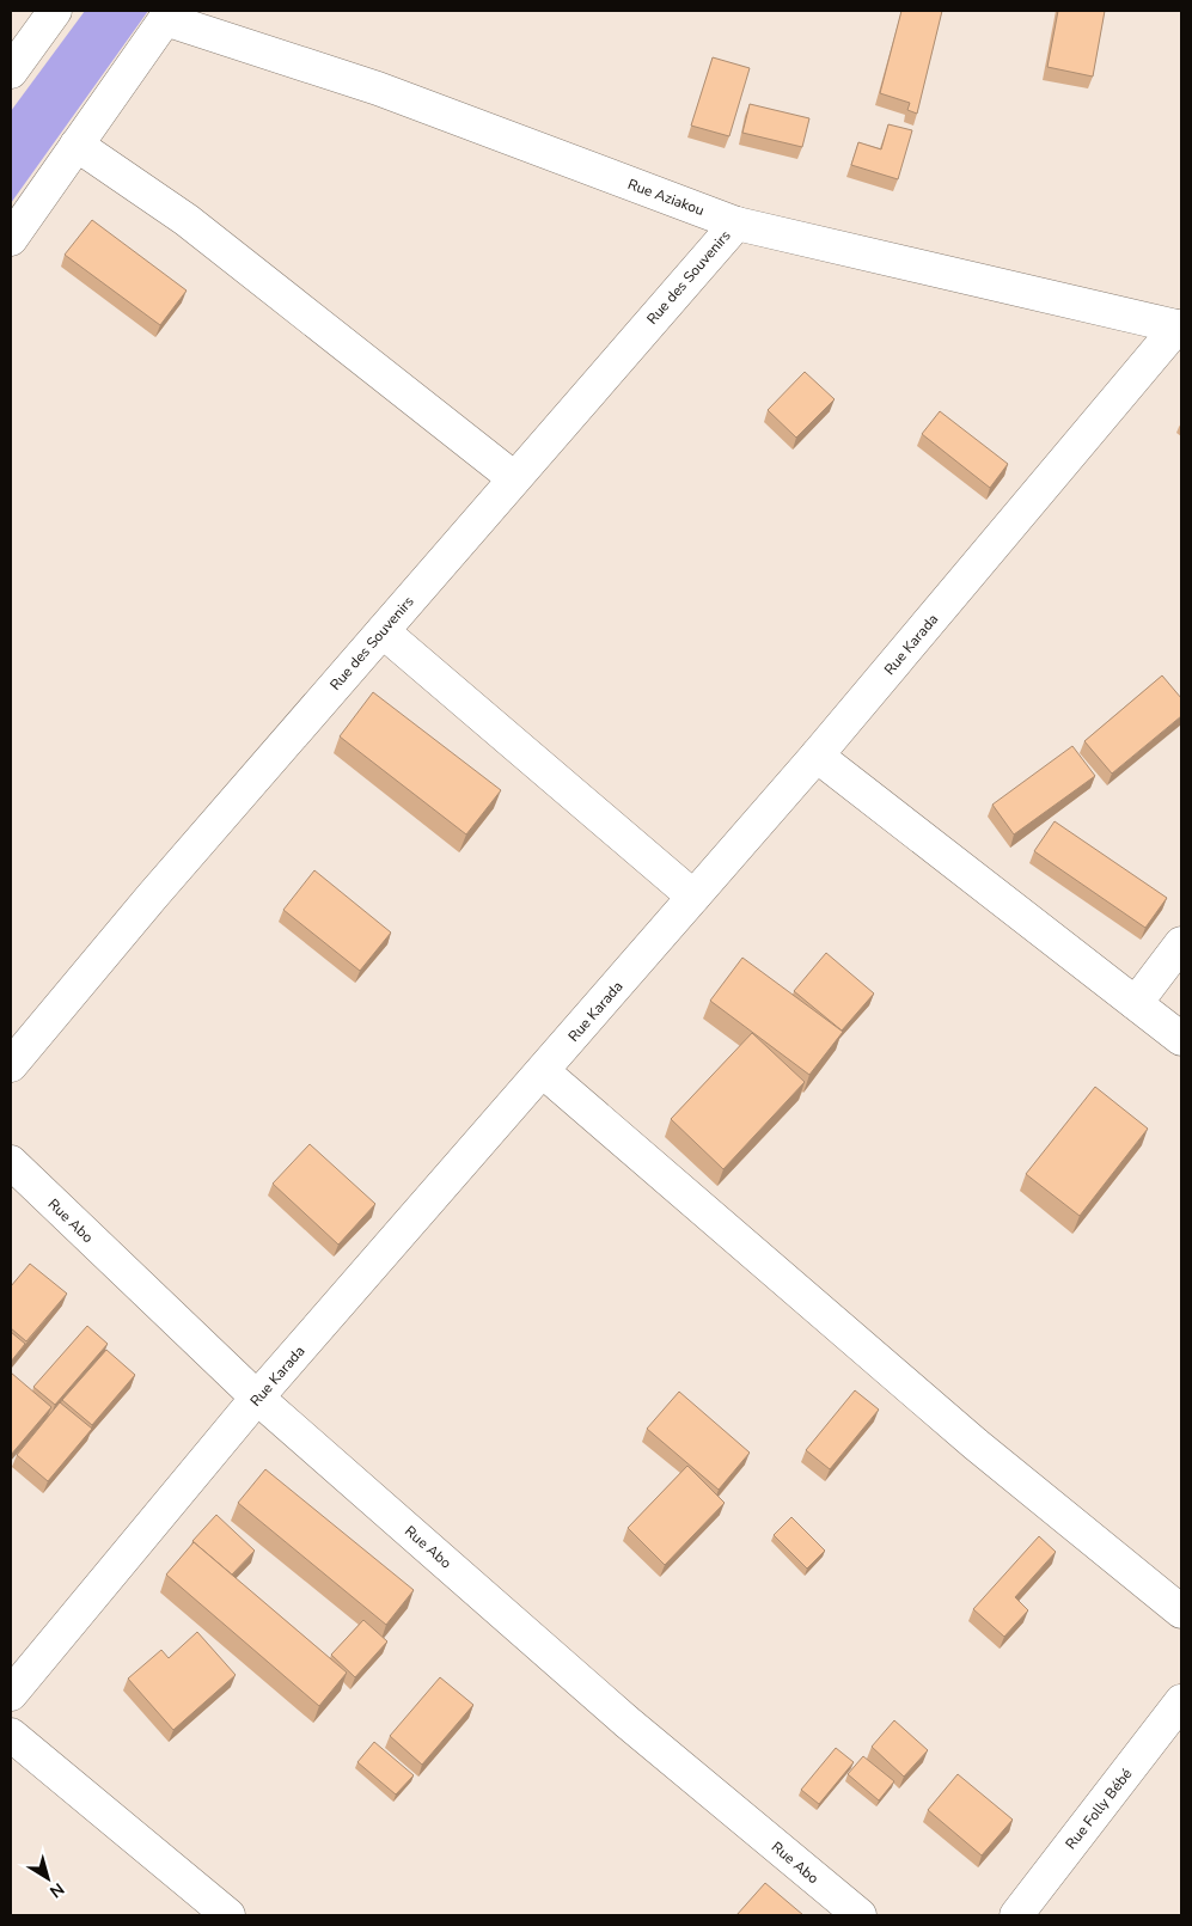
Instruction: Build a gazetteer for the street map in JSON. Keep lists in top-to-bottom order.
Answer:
{
  "streets": {
    "street": [
      "Rue Aziakou",
      "Rue des Souvenirs",
      "Rue Karada",
      "Rue Abo",
      "Rue Folly Bébé"
    ]
  },
  "crossings": [
    ["Rue Aziakou", "Rue des Souvenirs"],
    ["Rue Aziakou", "Rue Karada"],
    ["Rue Karada", "Rue Abo"]
  ],
  "north": "bottom right"
}
